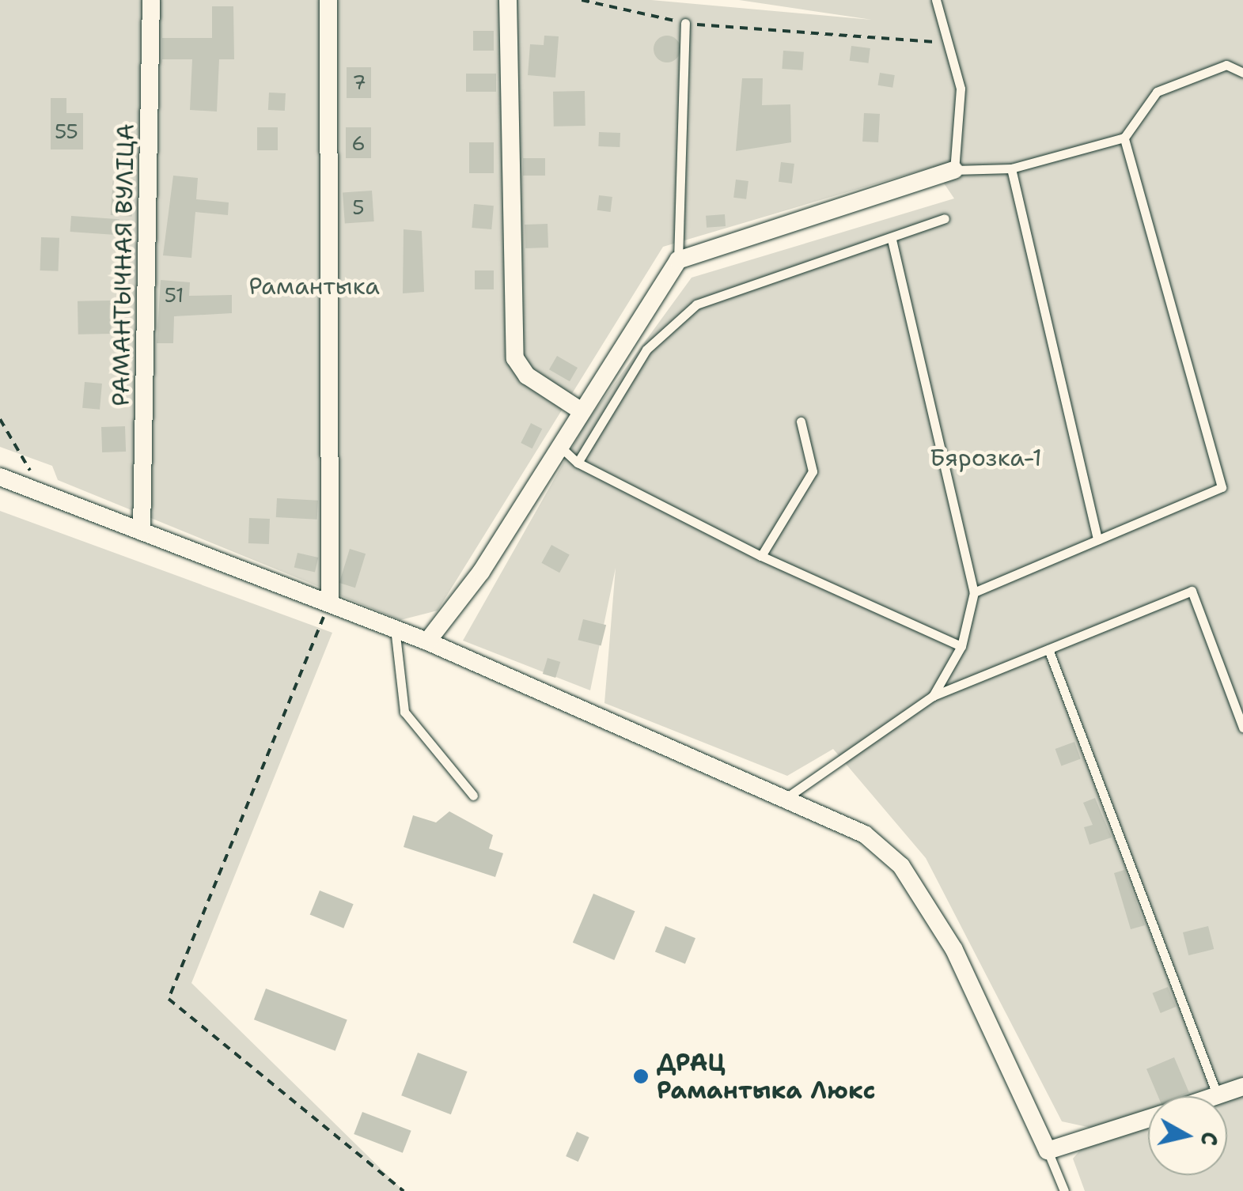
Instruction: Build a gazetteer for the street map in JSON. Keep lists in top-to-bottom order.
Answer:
{
  "streets": {
    "street": ["РАМАНТЫЧНАЯ ВУЛІЦА"]
  },
  "parks": ["Рамантыка", "Бярозка-1"],
  "places": ["ДРАЦ Рамантыка Люкс"],
  "house_numbers": [
    "7",
    "55",
    "6",
    "5",
    "51"
  ],
  "north": "right"
}
